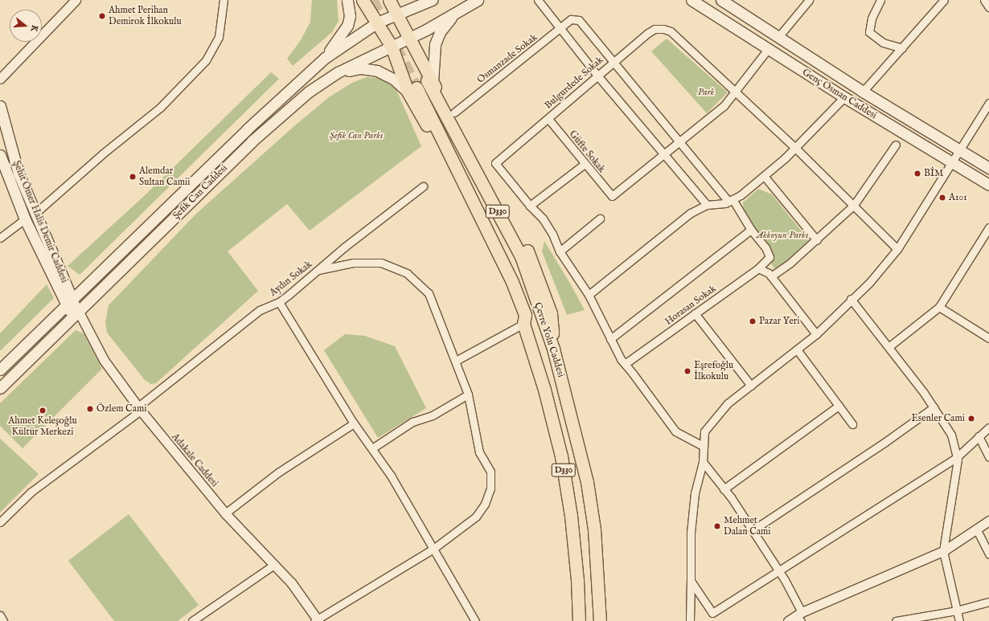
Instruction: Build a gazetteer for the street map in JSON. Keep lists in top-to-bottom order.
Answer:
{
  "streets": {
    "highway": ["D330", "Çevre Yolu Caddesi"],
    "main road": ["Genç Osman Caddesi", "Şefik Can Caddesi", "Şehit Ömer Halis Demir Caddesi"],
    "street": [
      "Osmanzade Sokak",
      "Bulgurdede Sokak",
      "Güfte Sokak",
      "Aydın Sokak",
      "Horasan Sokak",
      "Adakale Caddesi"
    ]
  },
  "crossings": [
    ["Osmanzade Sokak", "Bulgurdede Sokak"],
    ["Bulgurdede Sokak", "Güfte Sokak"],
    ["Şefik Can Caddesi", "Şehit Ömer Halis Demir Caddesi"],
    ["Şefik Can Caddesi", "Çevre Yolu Caddesi"],
    ["Şefik Can Caddesi", "Adakale Caddesi"],
    ["Şehit Ömer Halis Demir Caddesi", "Adakale Caddesi"],
    ["Aydın Sokak", "Adakale Caddesi"]
  ],
  "parks": ["Park", "Şefik Can Parkı", "Akkoyun Parkı"],
  "places": [
    "Ahmet Perihan Demirok İlkokulu",
    "BİM",
    "Alemdar Sultan Camii",
    "A101",
    "Pazar Yeri",
    "Eşrefoğlu İlkokulu",
    "Özlem Cami",
    "Ahmet Keleşoğlu Kültür Merkezi",
    "Esenler Cami",
    "Mehmet Dalan Cami"
  ],
  "north": "right"
}
